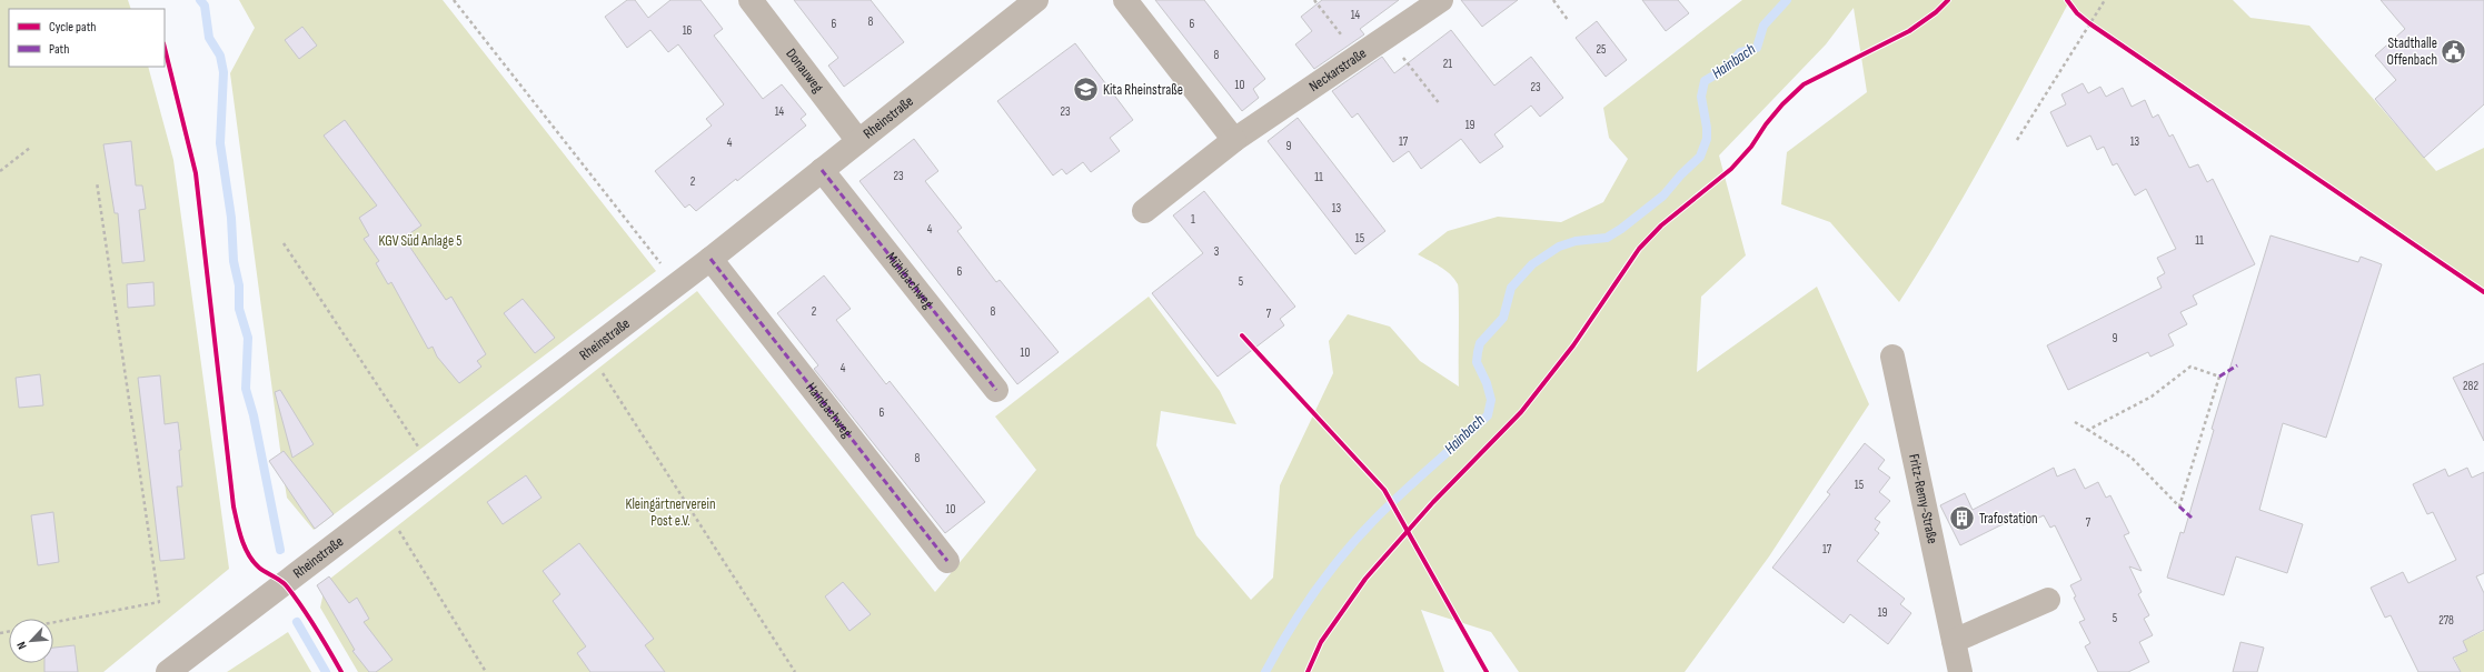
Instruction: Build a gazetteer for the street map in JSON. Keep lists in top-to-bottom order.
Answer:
{
  "streets": {
    "street": [
      "Neckarstraße",
      "Donauweg",
      "Rheinstraße",
      "Mühlbachweg",
      "Hainbachweg",
      "Fritz-Remy-Straße"
    ]
  },
  "crossings": [
    ["Donauweg", "Rheinstraße"],
    ["Rheinstraße", "Mühlbachweg"],
    ["Rheinstraße", "Hainbachweg"]
  ],
  "water": ["Hainbach"],
  "parks": ["KGV Süd Anlage 5", "Kleingärtnerverein Post e.V."],
  "places": {
    "public building": ["Stadthalle Offenbach"],
    "school or university": ["Kita Rheinstraße"],
    "building": ["Trafostation"]
  },
  "house_numbers": [
    "14",
    "8",
    "6",
    "6",
    "16",
    "25",
    "8",
    "21",
    "10",
    "23",
    "14",
    "23",
    "19",
    "17",
    "13",
    "4",
    "9",
    "23",
    "11",
    "2",
    "13",
    "1",
    "4",
    "15",
    "11",
    "3",
    "6",
    "5",
    "2",
    "8",
    "7",
    "9",
    "10",
    "4",
    "282",
    "6",
    "8",
    "15",
    "10",
    "7",
    "17",
    "19",
    "5",
    "278"
  ],
  "legend": ["Cycle path", "Path"],
  "north": "bottom left"
}
